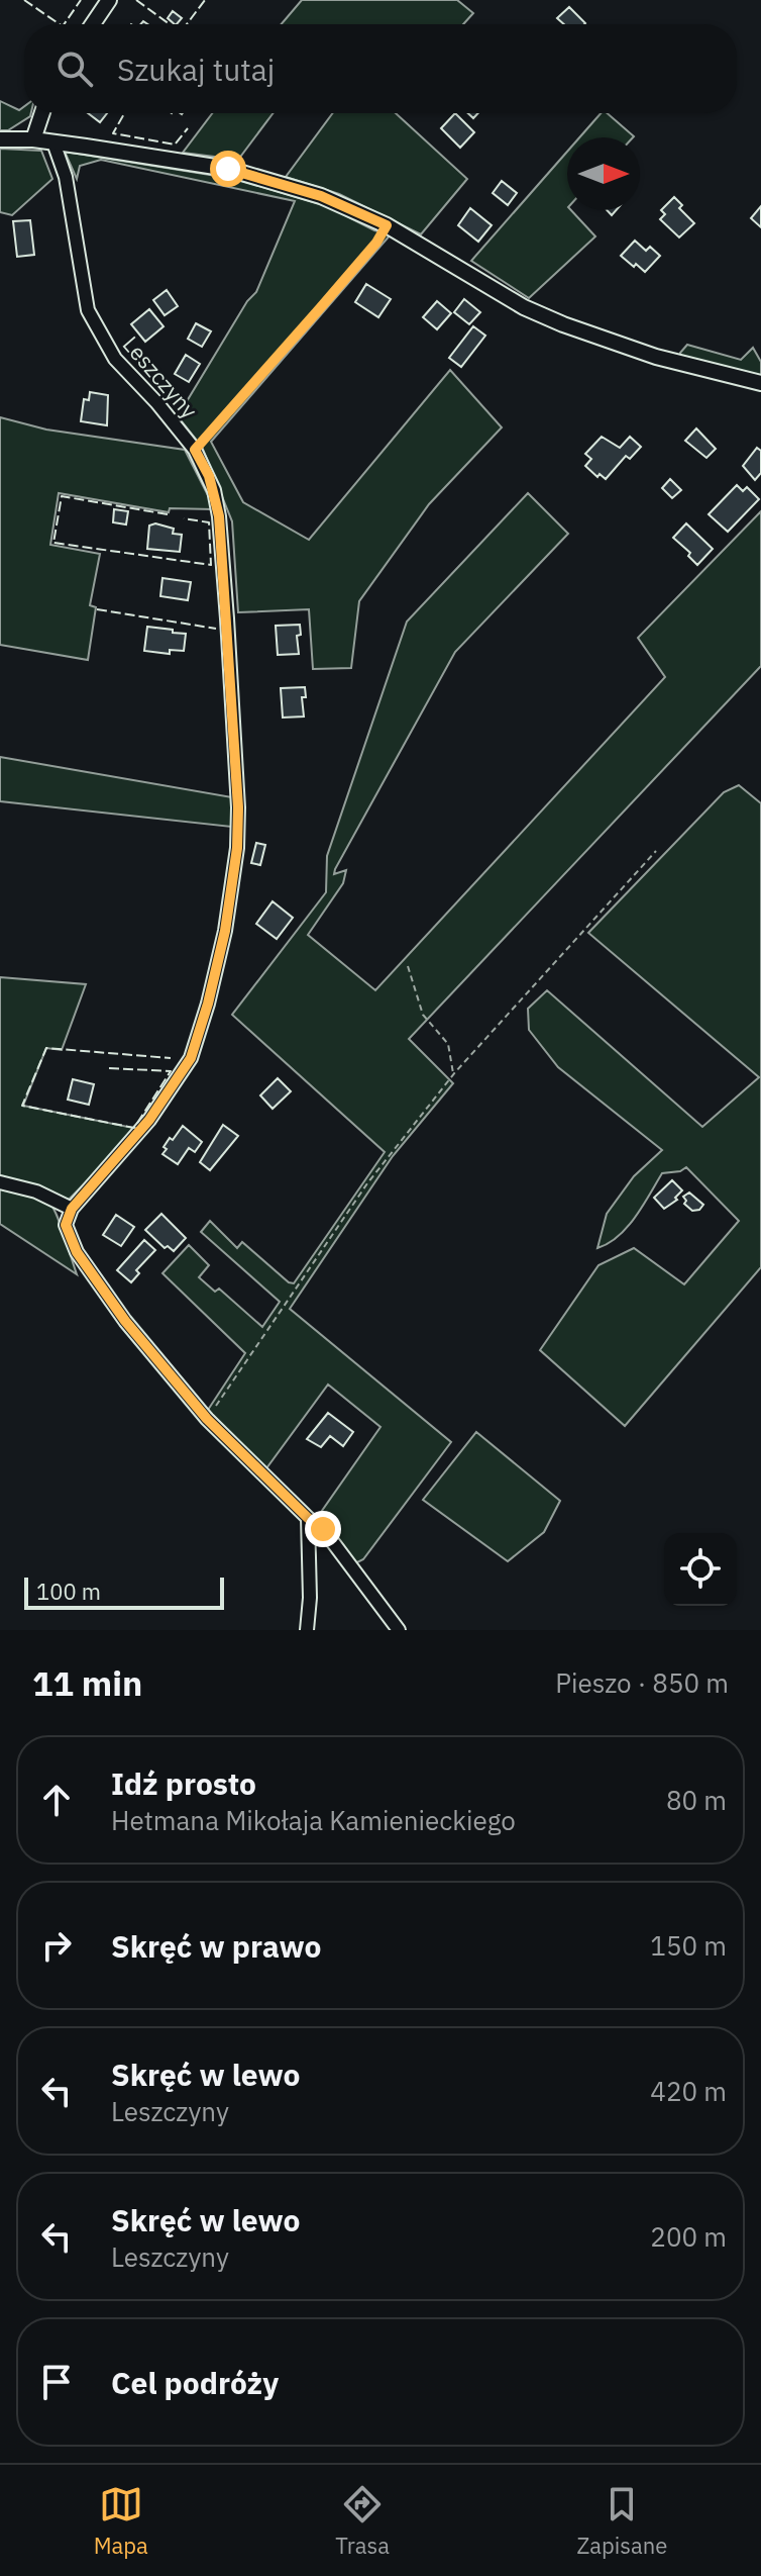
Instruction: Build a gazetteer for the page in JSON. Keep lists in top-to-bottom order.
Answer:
{
  "streets": {
    "street": ["Leszczyny"]
  },
  "scale_bar": "100 m",
  "north": "right",
  "page": {
    "search": "Szukaj tutaj",
    "scale": "100 m",
    "heading": ["11 min", "Pieszo · 850 m"],
    "list": [
      ["Idź prosto", "Hetmana Mikołaja Kamienieckiego", "80 m"],
      ["Skręć w prawo", "150 m"],
      ["Skręć w lewo", "Leszczyny", "420 m"],
      ["Skręć w lewo", "Leszczyny", "200 m"],
      "Cel podróży"
    ],
    "nav": ["Mapa", "Trasa", "Zapisane"]
  }
}
